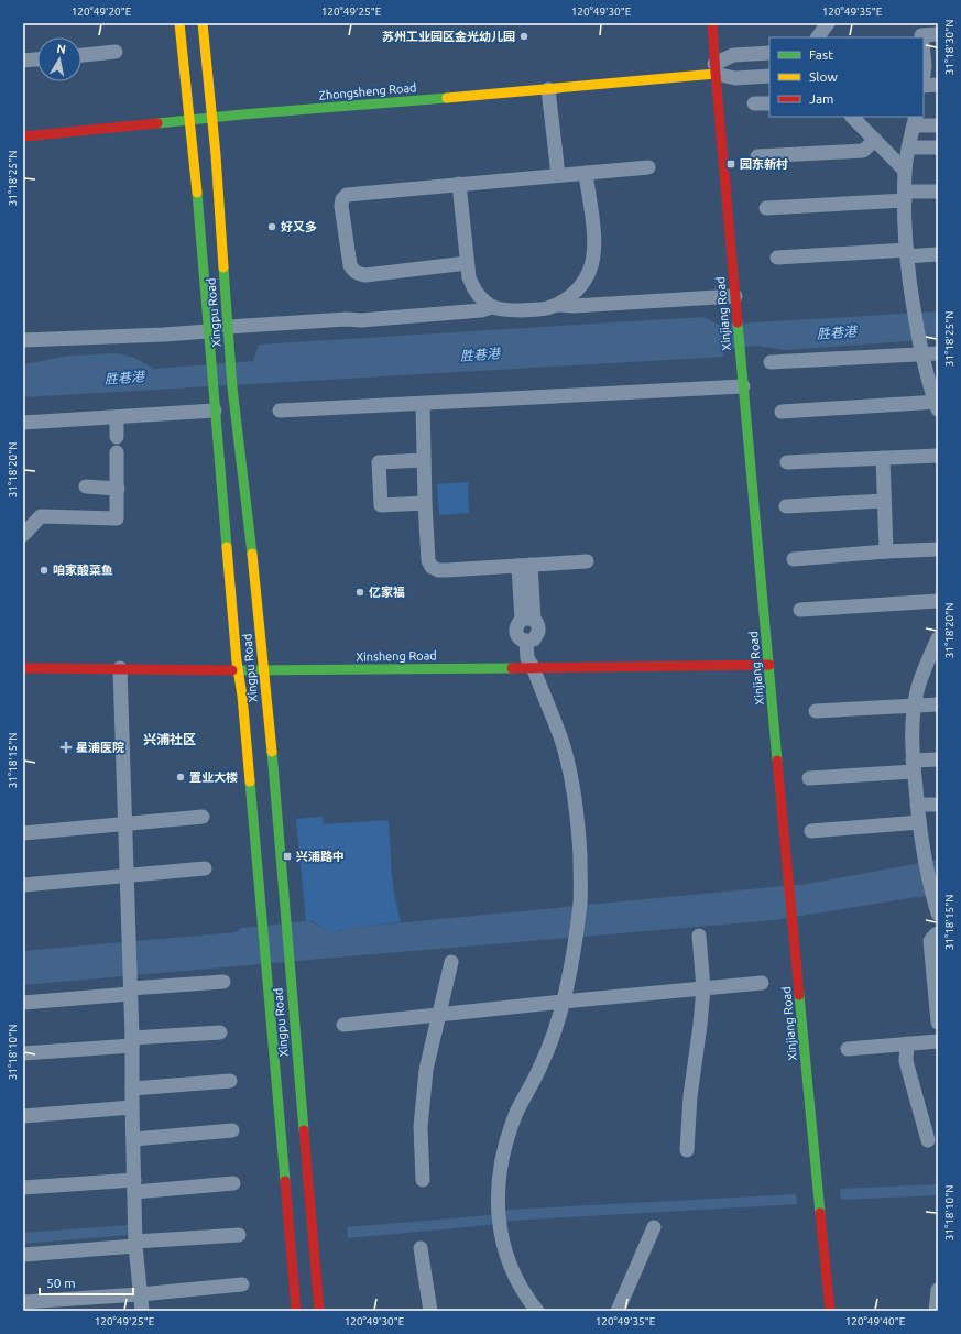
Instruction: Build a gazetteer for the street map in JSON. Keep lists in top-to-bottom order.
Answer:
{
  "streets": {
    "main road": [
      "Zhongsheng Road",
      "Xingpu Road",
      "Xinjiang Road",
      "Xinsheng Road"
    ]
  },
  "crossings": [
    ["Zhongsheng Road", "Xingpu Road"],
    ["Zhongsheng Road", "Xinjiang Road"],
    ["Xingpu Road", "Xinsheng Road"],
    ["Xinjiang Road", "Xinsheng Road"]
  ],
  "districts": ["兴浦社区"],
  "water": ["胜巷港"],
  "places": {
    "other": [
      "苏州工业园区金光幼儿园",
      "好又多",
      "咱家酸菜鱼",
      "亿家福",
      "置业大楼"
    ],
    "transit": ["园东新村", "兴浦路中"],
    "health": ["星浦医院"]
  },
  "legend": ["Fast", "Slow", "Jam"],
  "scale_bar": "50 m",
  "north": "top",
  "coordinates": [
    "120°49'20\"E",
    "120°49'25\"E",
    "120°49'30\"E",
    "120°49'35\"E",
    "31°18'30\"N",
    "31°18'25\"N",
    "31°18'20\"N",
    "31°18'15\"N",
    "31°18'10\"N",
    "120°49'40\"E"
  ]
}
